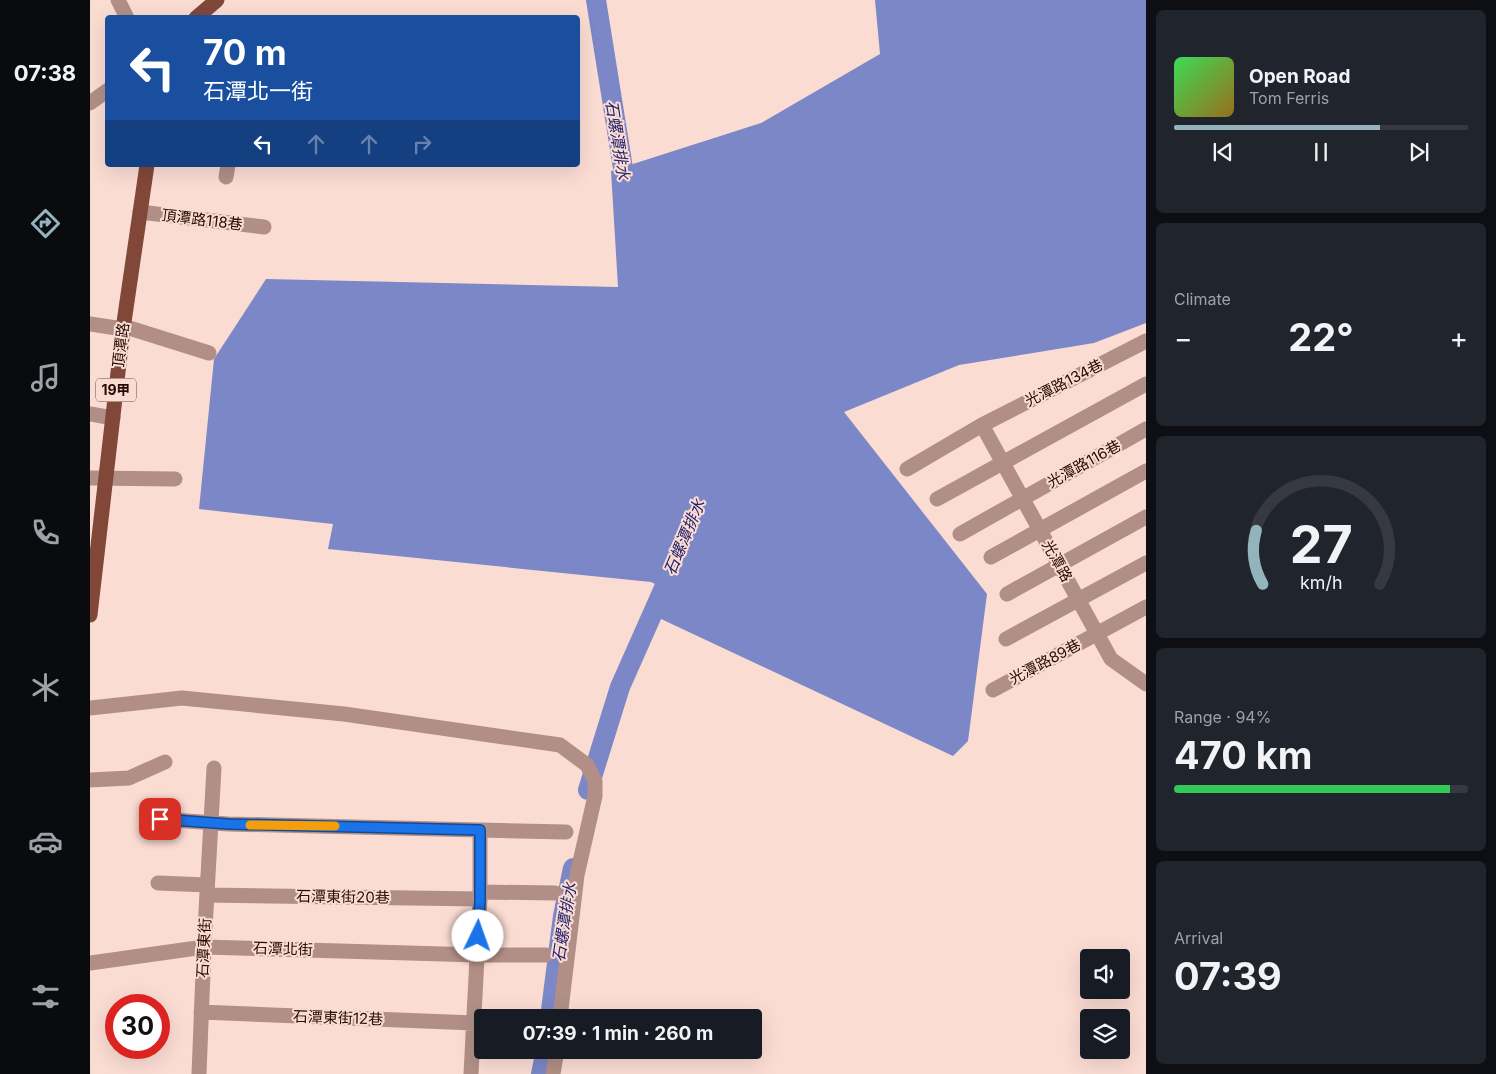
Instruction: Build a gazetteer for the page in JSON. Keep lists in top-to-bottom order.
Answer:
{
  "streets": {
    "main road": ["頂潭路", "19甲"],
    "street": [
      "頂潭路118巷",
      "光潭路134巷",
      "光潭路116巷",
      "光潭路",
      "光潭路89巷",
      "石潭東街20巷",
      "石潭東街",
      "石潭北街",
      "石潭東街12巷"
    ]
  },
  "crossings": [
    ["頂潭路118巷", "頂潭路"],
    ["光潭路134巷", "光潭路"],
    ["光潭路116巷", "光潭路"],
    ["光潭路", "光潭路89巷"],
    ["石潭東街20巷", "石潭東街"],
    ["石潭東街", "石潭北街"],
    ["石潭東街", "石潭東街12巷"]
  ],
  "water": ["石螺潭排水"],
  "page": {
    "tabs": "07:38",
    "turn": ["70 m", "石潭北一街"],
    "song": ["Open Road", "Tom Ferris"],
    "tile": [
      "Climate",
      ["Range · 94%", "470 km"],
      ["Arrival", "07:39"]
    ],
    "heat": ["−", "22°", "+"],
    "limit": "30",
    "trip": "07:39 · 1 min · 260 m",
    "gauge": ["27", "km/h"]
  }
}
